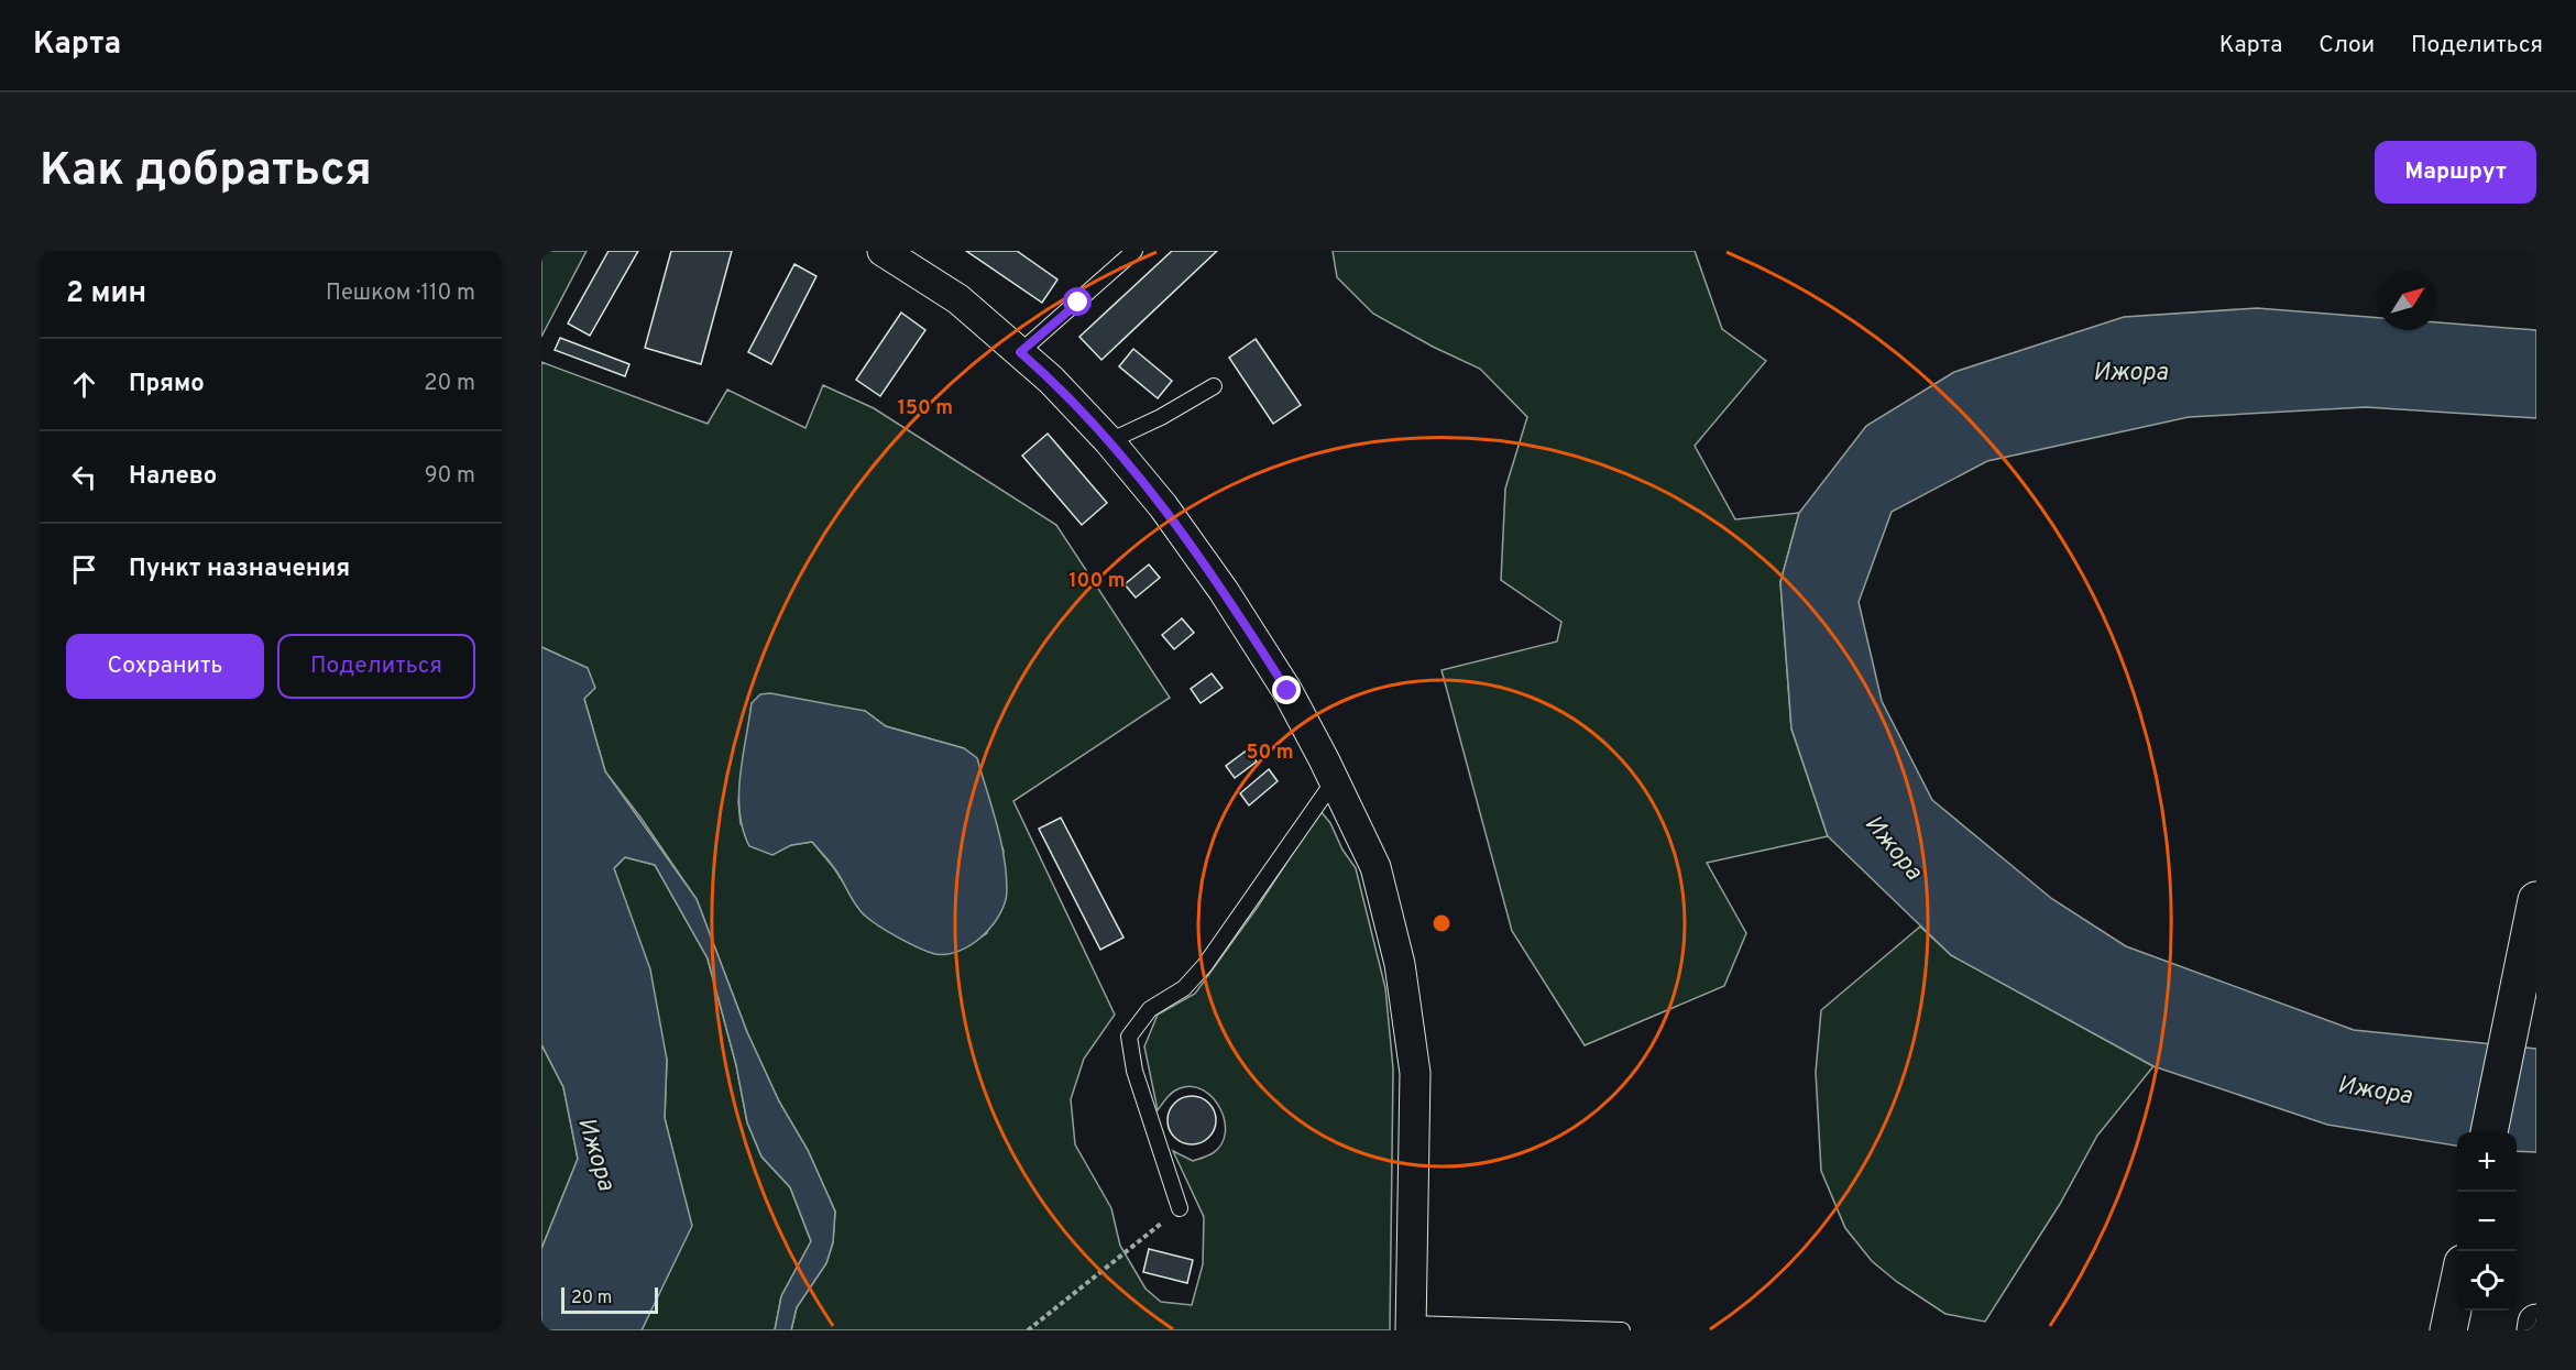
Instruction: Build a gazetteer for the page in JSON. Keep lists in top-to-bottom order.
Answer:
{
  "water": ["Ижора"],
  "scale_bar": "20 m",
  "north": "top right",
  "page": {
    "header": "Карта",
    "nav": ["Карта", "Слои", "Поделиться"],
    "buttons": [
      "Маршрут",
      ["Сохранить", "Поделиться"]
    ],
    "title": "Как добраться",
    "heading": ["2 мин", "Пешком · 110 m"],
    "list": [
      ["Прямо", "20 m"],
      ["Налево", "90 m"],
      "Пункт назначения"
    ],
    "map_buttons": ["+", "−"],
    "scale": "20 m"
  },
  "rings": ["150 m", "100 m", "50 m"]
}
